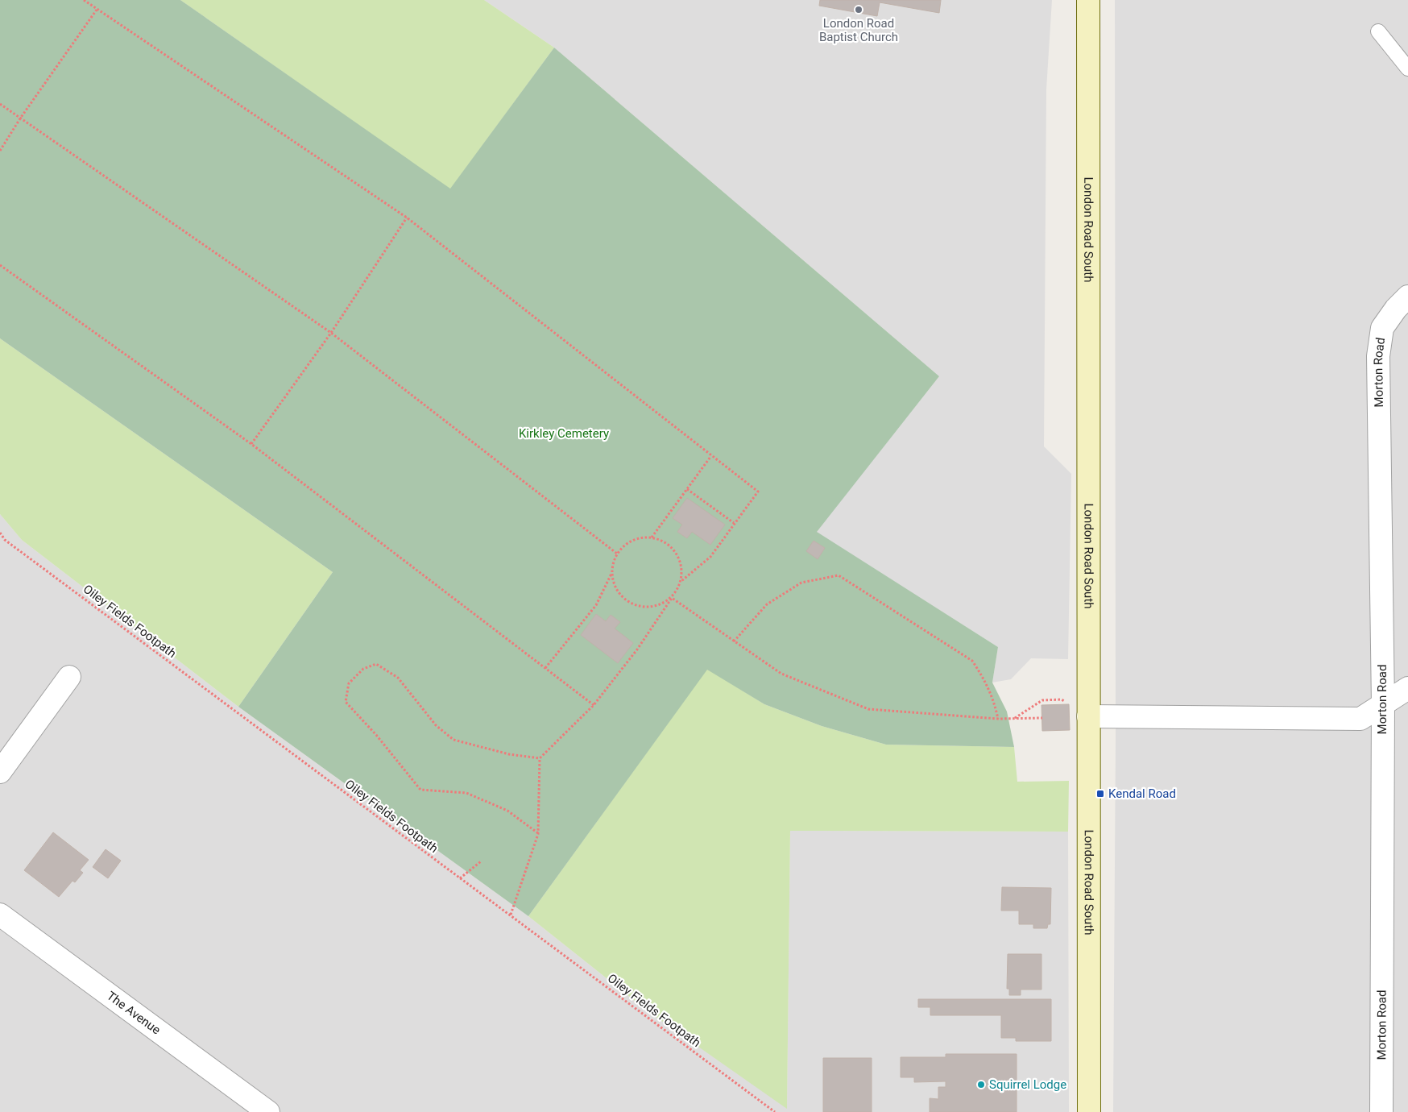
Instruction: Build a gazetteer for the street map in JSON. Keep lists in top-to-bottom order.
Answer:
{
  "streets": {
    "main road": ["London Road South"],
    "street": ["Morton Road", "The Avenue"],
    "path": ["Oiley Fields Footpath"]
  },
  "parks": ["Kirkley Cemetery"],
  "places": {
    "other": ["London Road Baptist Church", "Squirrel Lodge"],
    "transit": ["Kendal Road"]
  }
}
